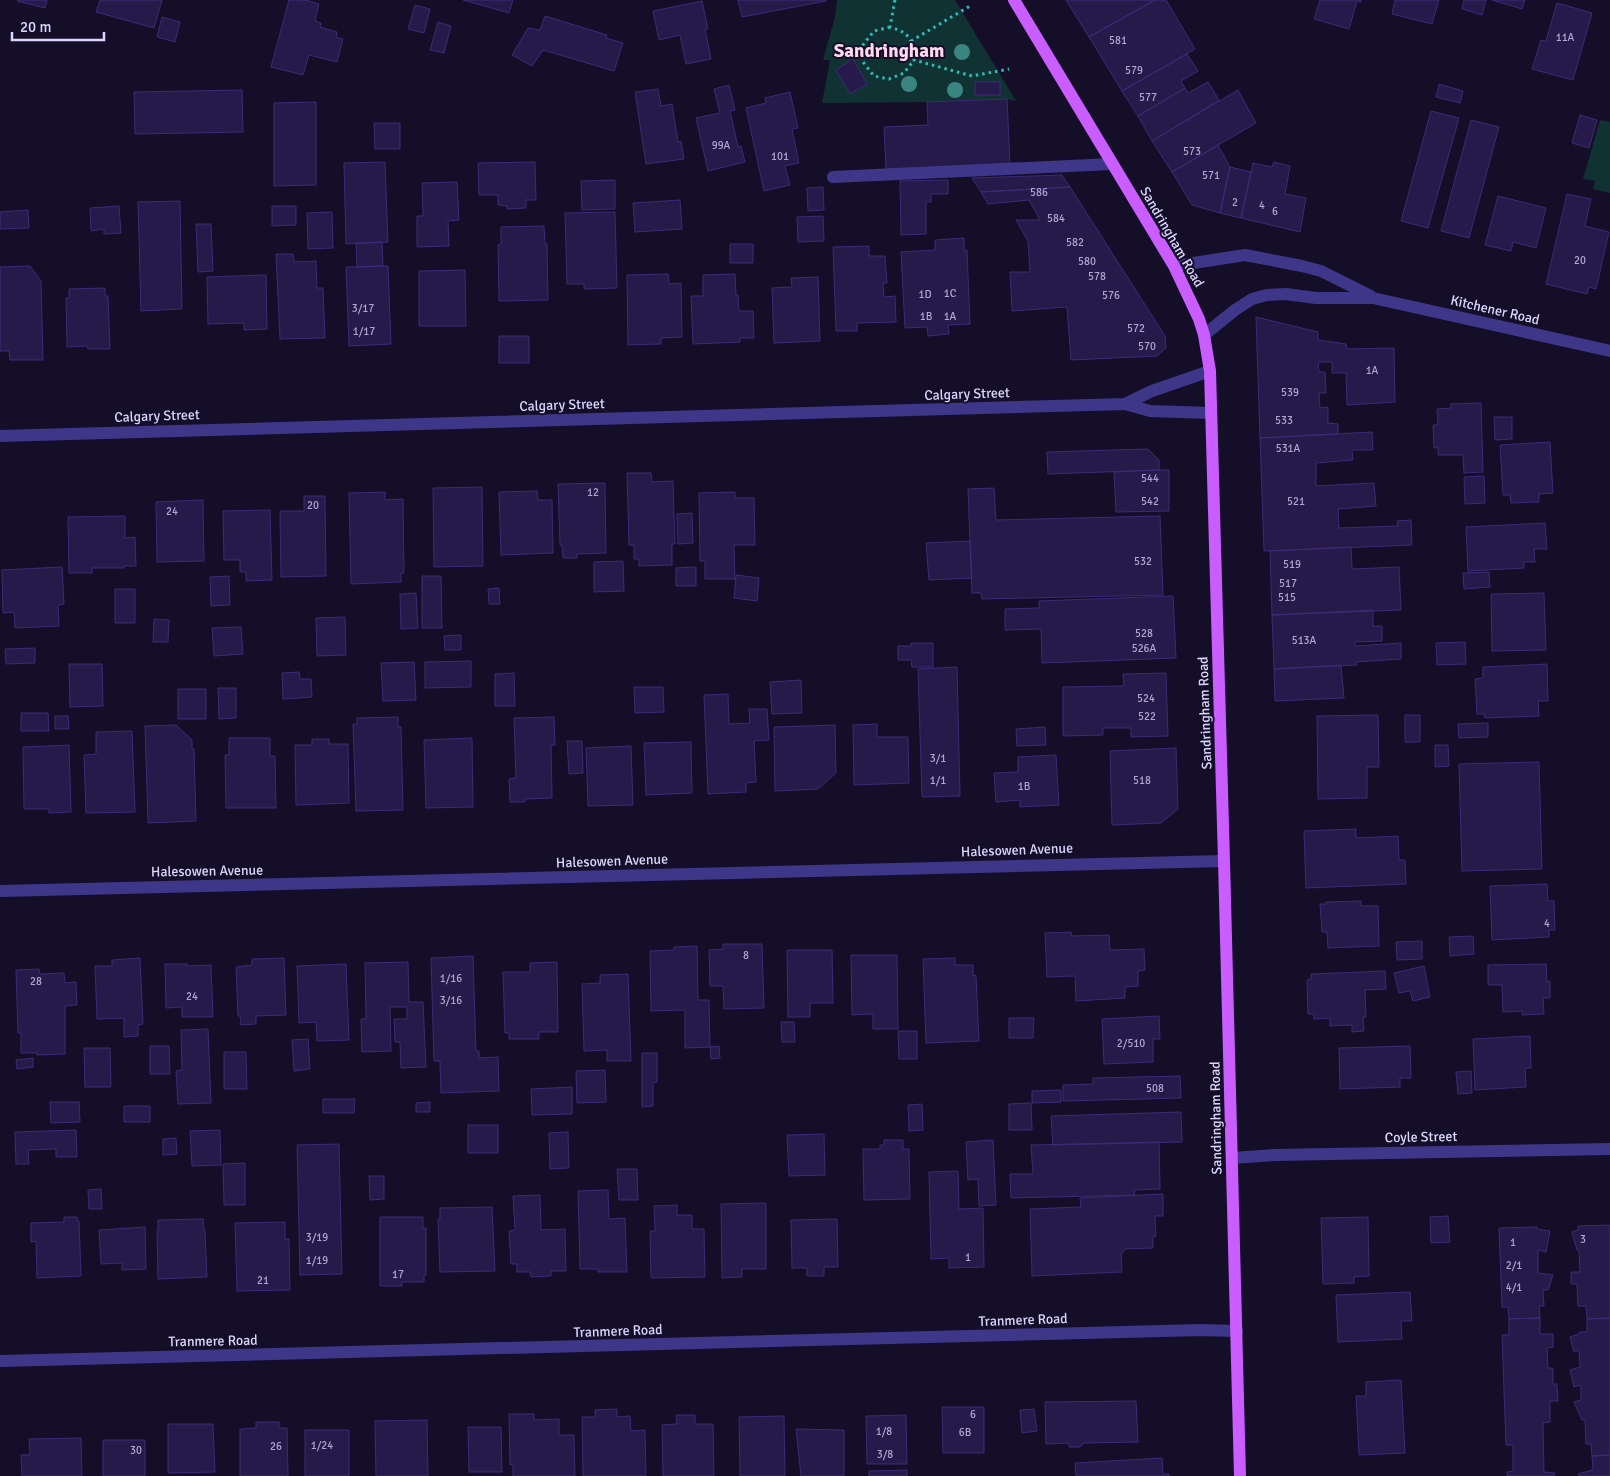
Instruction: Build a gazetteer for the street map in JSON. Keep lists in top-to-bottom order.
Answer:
{
  "streets": {
    "main road": ["Sandringham Road"],
    "street": [
      "Kitchener Road",
      "Calgary Street",
      "Halesowen Avenue",
      "Coyle Street",
      "Tranmere Road"
    ]
  },
  "crossings": [
    ["Sandringham Road", "Kitchener Road"],
    ["Sandringham Road", "Calgary Street"],
    ["Sandringham Road", "Halesowen Avenue"],
    ["Sandringham Road", "Coyle Street"],
    ["Sandringham Road", "Tranmere Road"]
  ],
  "districts": ["Sandringham"],
  "house_numbers": [
    "11A",
    "581",
    "579",
    "577",
    "99A",
    "573",
    "101",
    "571",
    "586",
    "2",
    "4",
    "6",
    "584",
    "582",
    "20",
    "580",
    "578",
    "1C",
    "1D",
    "576",
    "3/17",
    "1B",
    "1A",
    "572",
    "1/17",
    "570",
    "1A",
    "539",
    "533",
    "531A",
    "544",
    "12",
    "542",
    "521",
    "20",
    "24",
    "532",
    "519",
    "517",
    "515",
    "528",
    "513A",
    "526A",
    "524",
    "522",
    "3/1",
    "1/1",
    "518",
    "1B",
    "4",
    "8",
    "1/16",
    "28",
    "24",
    "3/16",
    "2/510",
    "508",
    "3/19",
    "3",
    "1",
    "1",
    "1/19",
    "2/1",
    "17",
    "21",
    "4/1",
    "6",
    "1/8",
    "6B",
    "1/24",
    "26",
    "30",
    "3/8"
  ],
  "scale_bar": "20 m"
}
